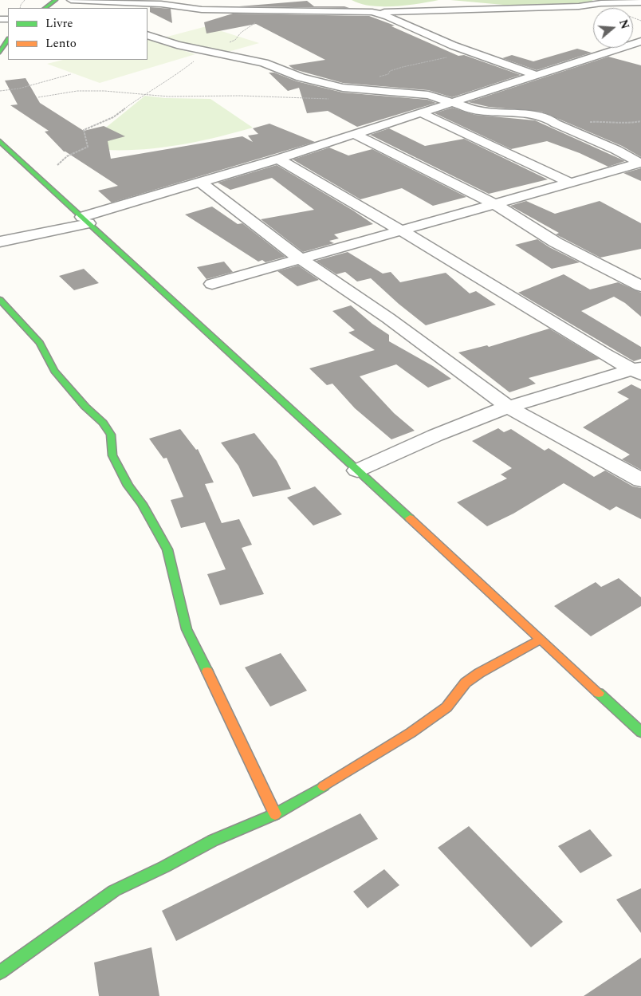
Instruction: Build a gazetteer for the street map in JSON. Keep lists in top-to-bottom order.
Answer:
{
  "legend": ["Livre", "Lento"],
  "north": "right"
}
